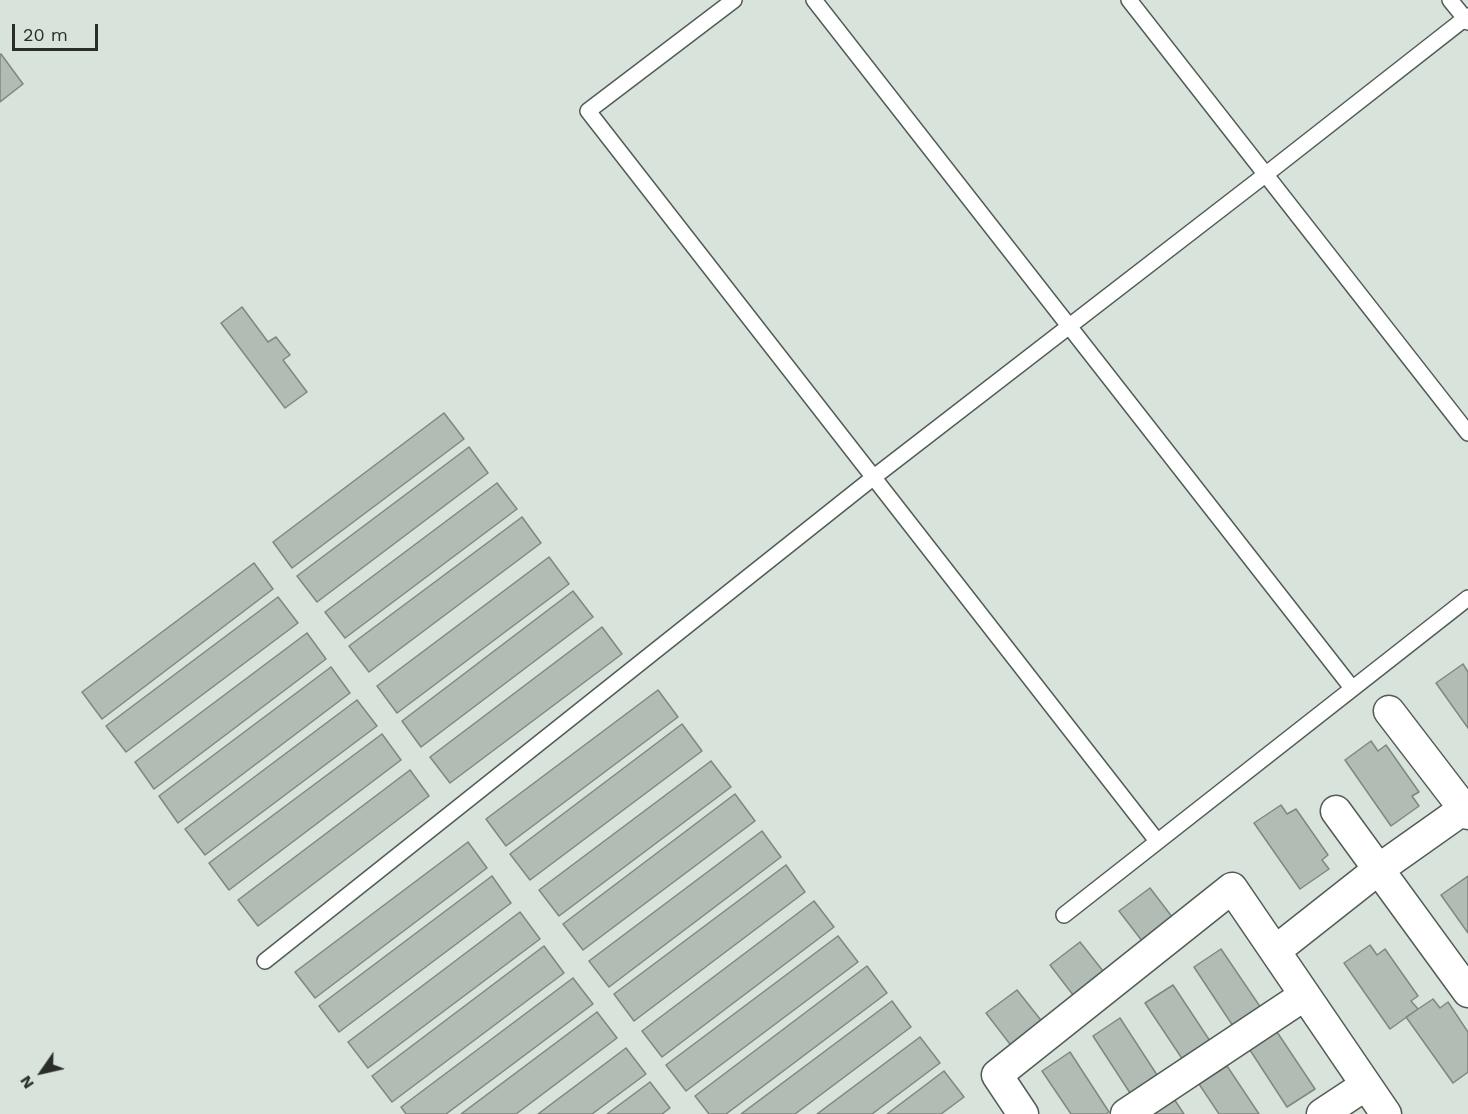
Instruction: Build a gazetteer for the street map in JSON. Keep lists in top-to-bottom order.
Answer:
{
  "scale_bar": "20 m",
  "north": "bottom left"
}
